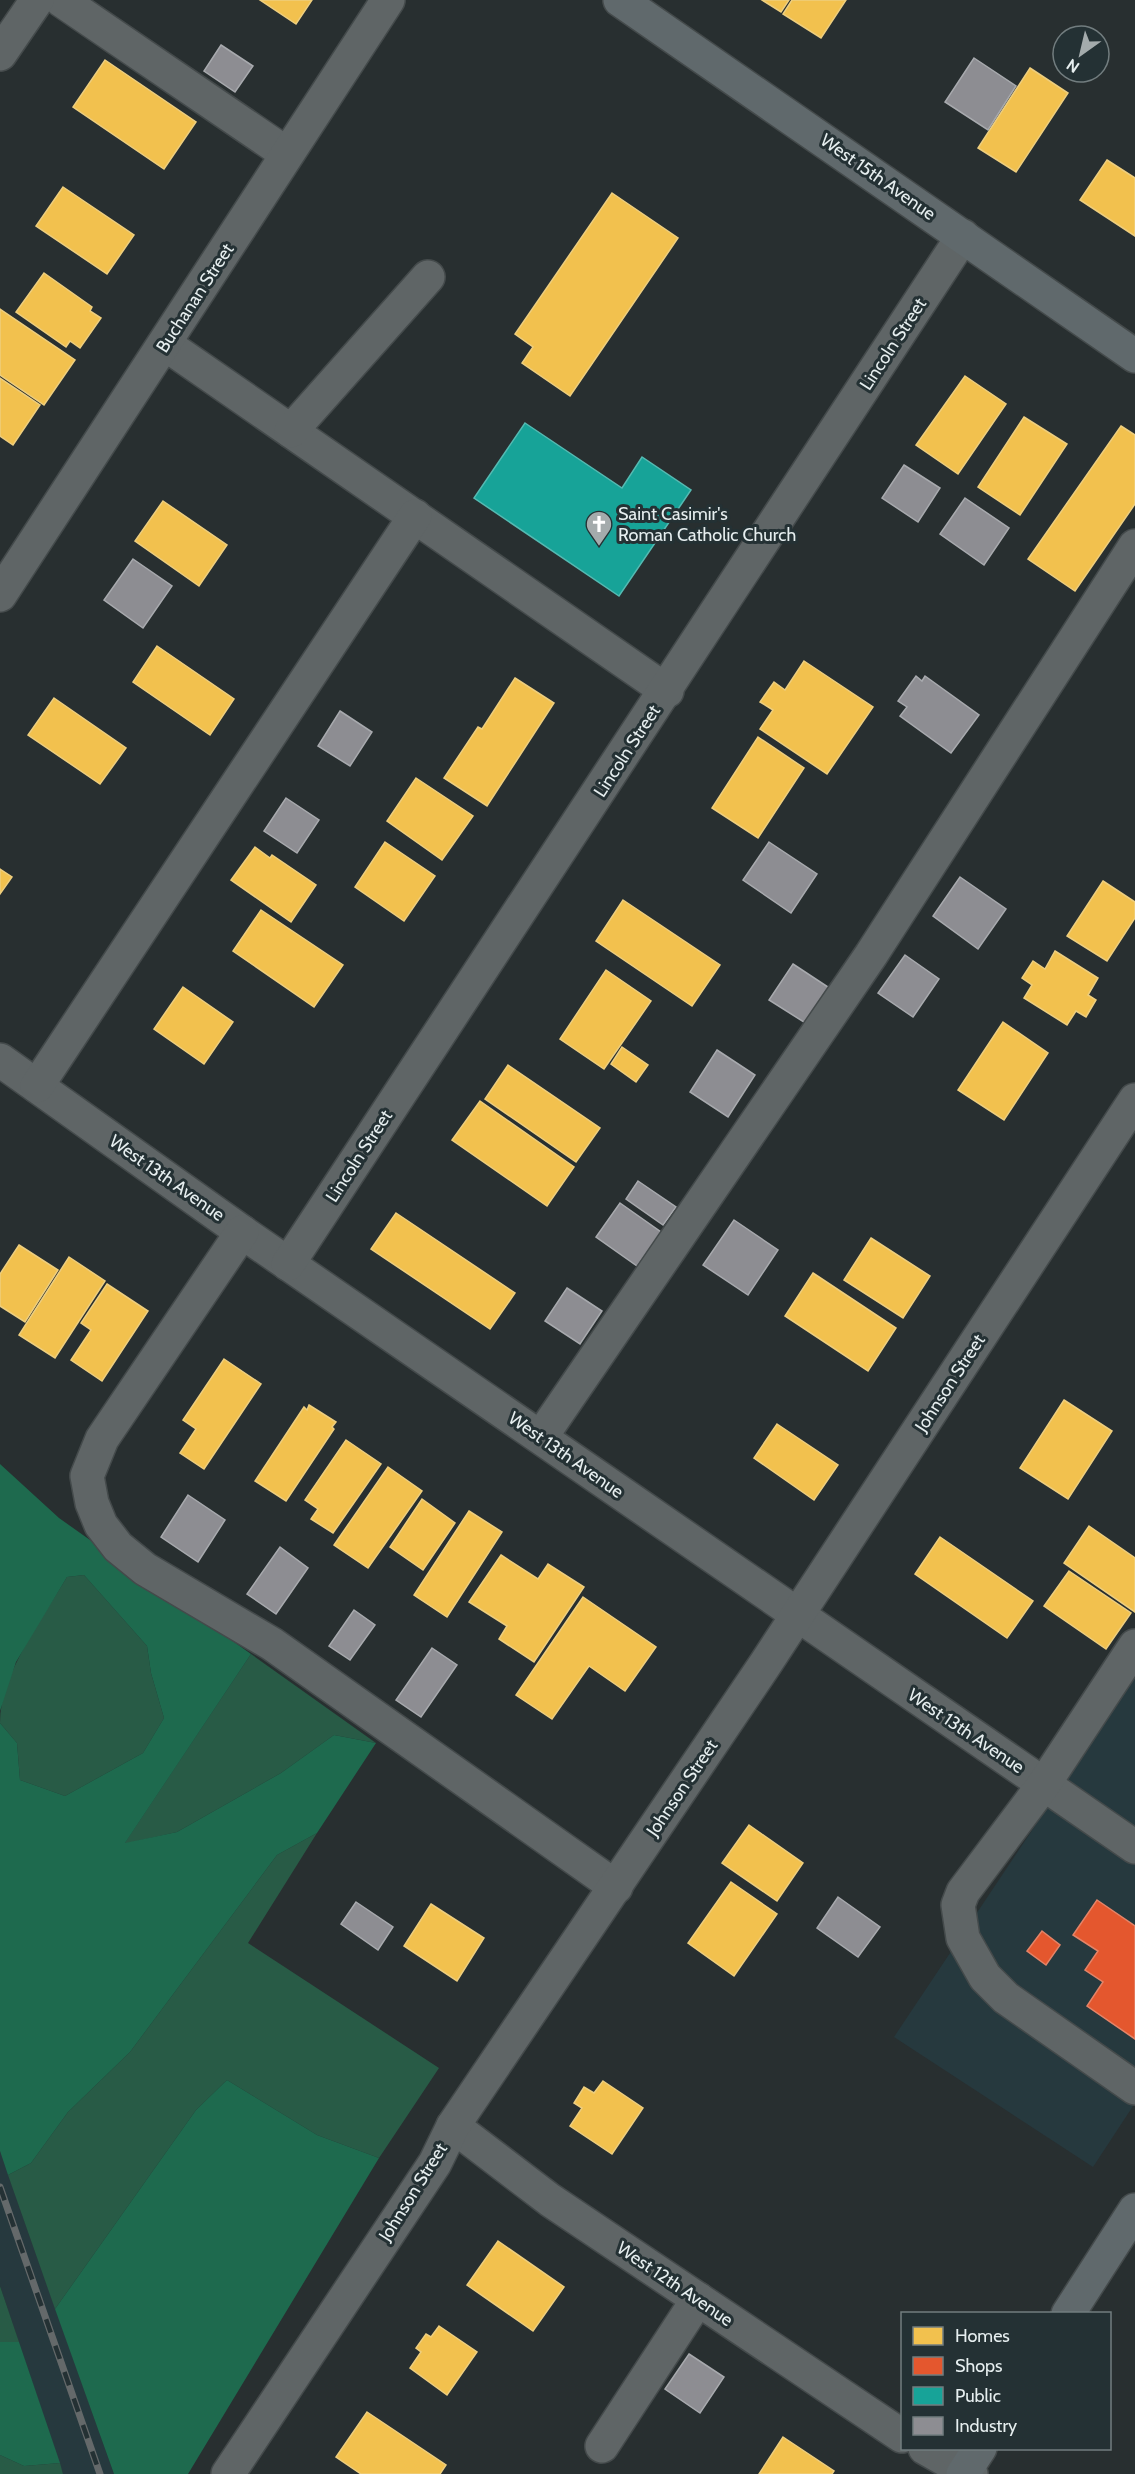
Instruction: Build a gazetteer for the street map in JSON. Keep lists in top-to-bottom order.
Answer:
{
  "streets": {
    "main road": ["West 15th Avenue"],
    "street": [
      "Buchanan Street",
      "Lincoln Street",
      "West 13th Avenue",
      "Johnson Street",
      "West 12th Avenue"
    ]
  },
  "crossings": [
    ["West 15th Avenue", "Lincoln Street"],
    ["Lincoln Street", "West 13th Avenue"],
    ["West 13th Avenue", "Johnson Street"],
    ["Johnson Street", "West 12th Avenue"]
  ],
  "places": {
    "church": ["Saint Casimir's Roman Catholic Church"]
  },
  "legend": [
    "Homes",
    "Shops",
    "Public",
    "Industry"
  ],
  "north": "bottom left"
}
